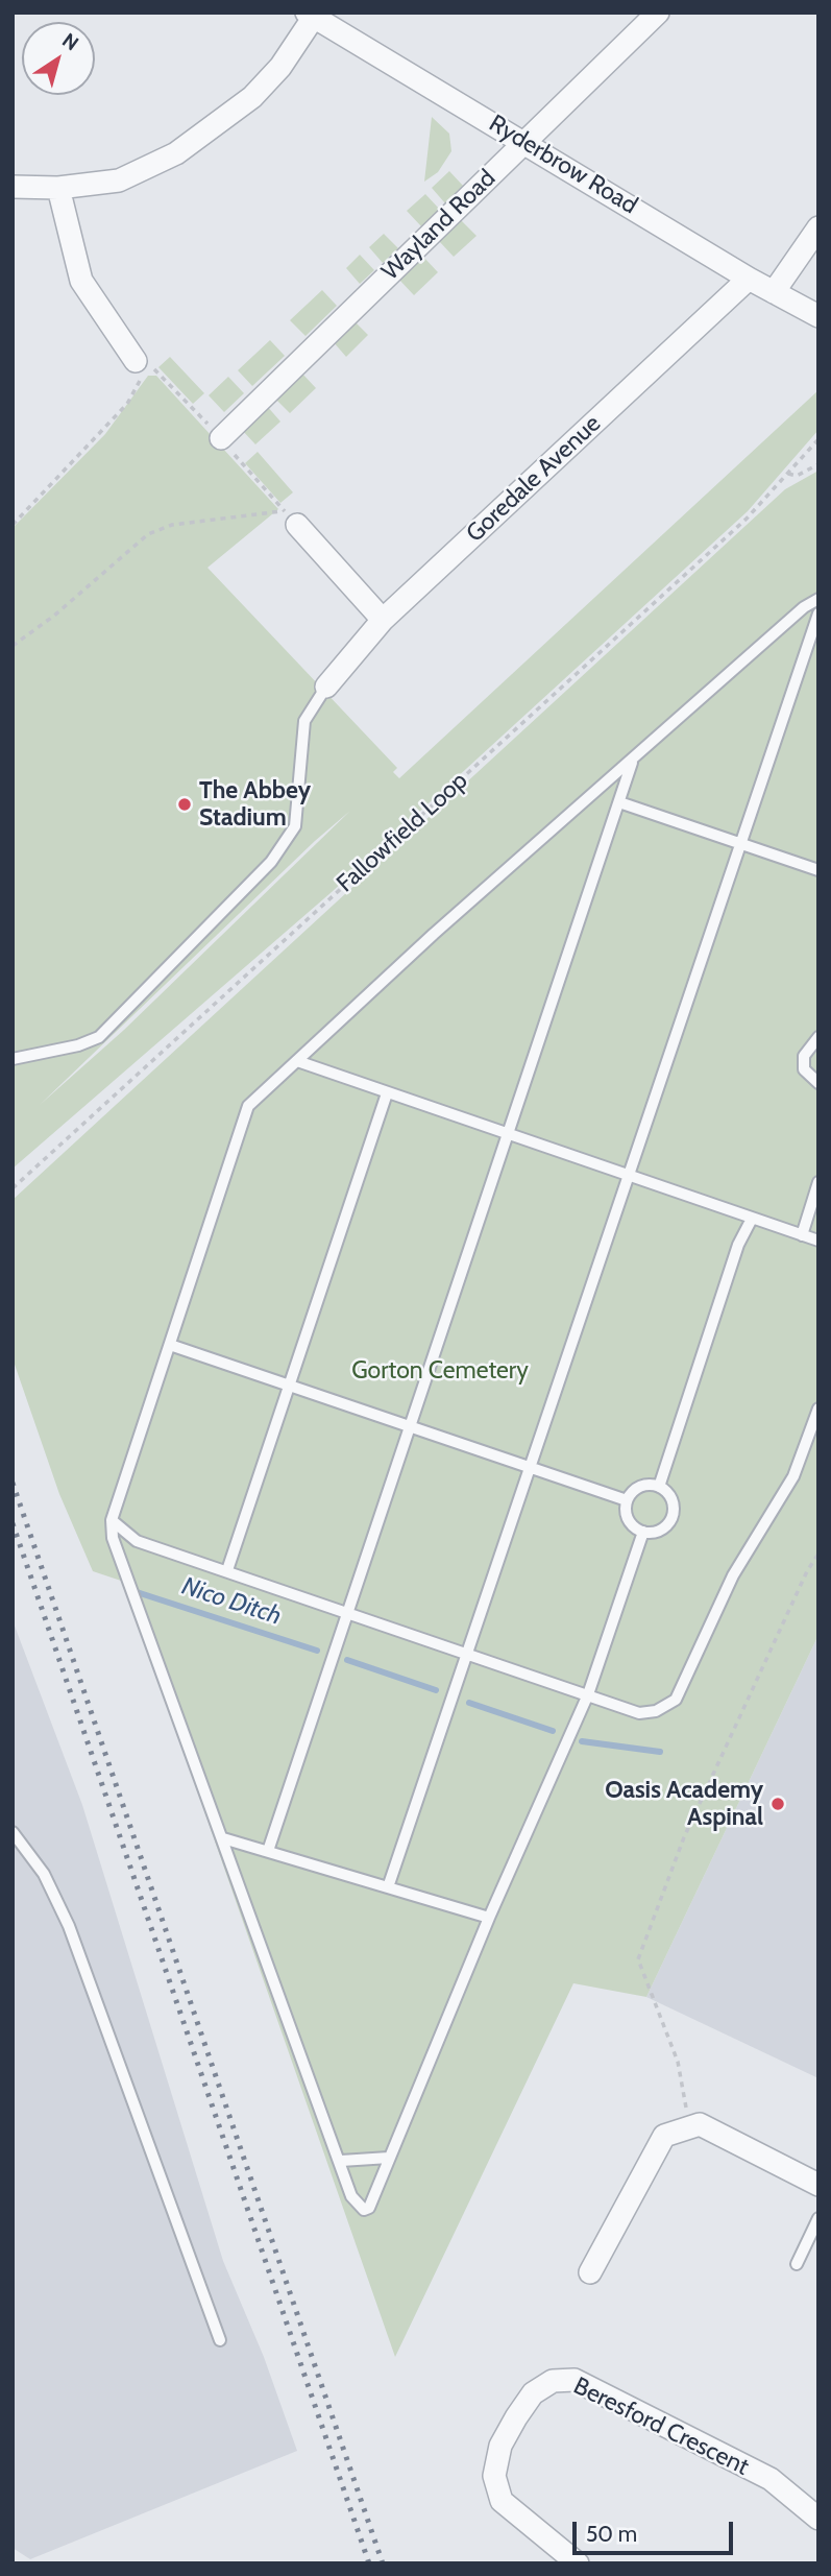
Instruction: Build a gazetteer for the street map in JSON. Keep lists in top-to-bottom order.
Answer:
{
  "streets": {
    "street": [
      "Ryderbrow Road",
      "Wayland Road",
      "Goredale Avenue",
      "Beresford Crescent"
    ],
    "path": ["Fallowfield Loop"]
  },
  "crossings": [
    ["Ryderbrow Road", "Wayland Road"],
    ["Ryderbrow Road", "Goredale Avenue"]
  ],
  "water": ["Nico Ditch"],
  "parks": ["Gorton Cemetery"],
  "places": ["The Abbey Stadium", "Oasis Academy Aspinal"],
  "scale_bar": "50 m",
  "north": "top right"
}
